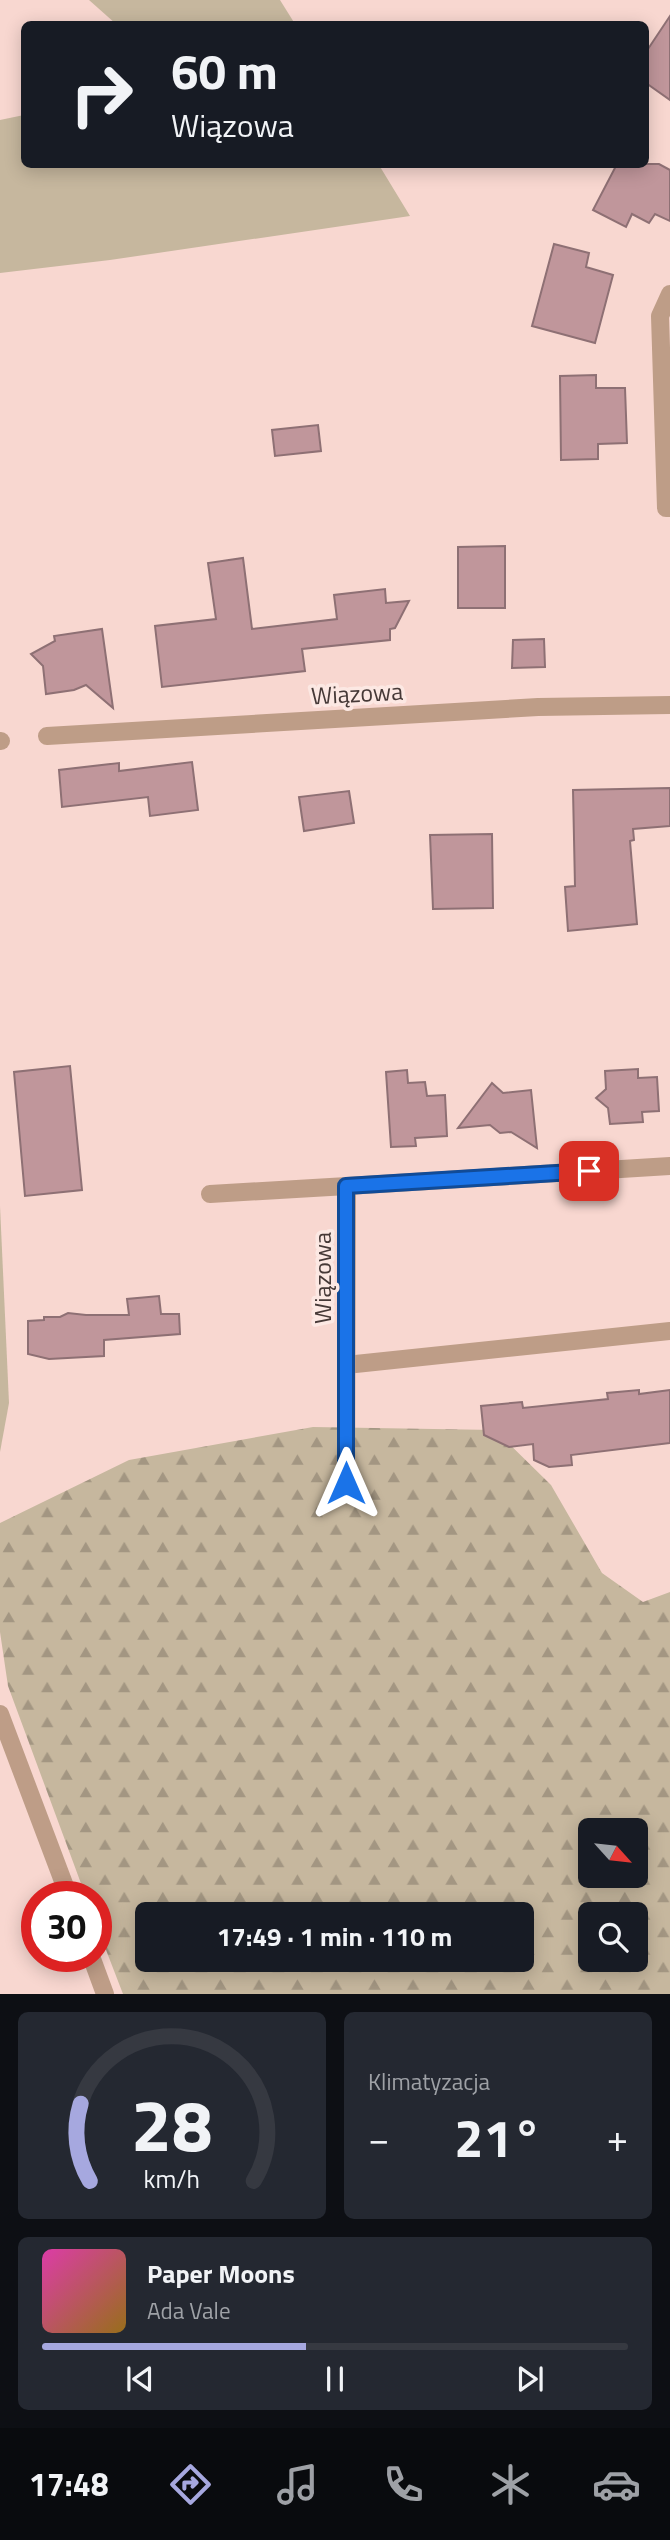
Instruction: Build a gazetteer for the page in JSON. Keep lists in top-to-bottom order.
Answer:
{
  "streets": {
    "street": ["Wiązowa"]
  },
  "north": "bottom right",
  "page": {
    "turn": ["60 m", "Wiązowa"],
    "limit": "30",
    "trip": "17:49 · 1 min · 110 m",
    "tile": "Klimatyzacja",
    "heat": ["−", "21°", "+"],
    "song": ["Paper Moons", "Ada Vale"],
    "tabs": "17:48",
    "gauge": ["28", "km/h"]
  }
}
